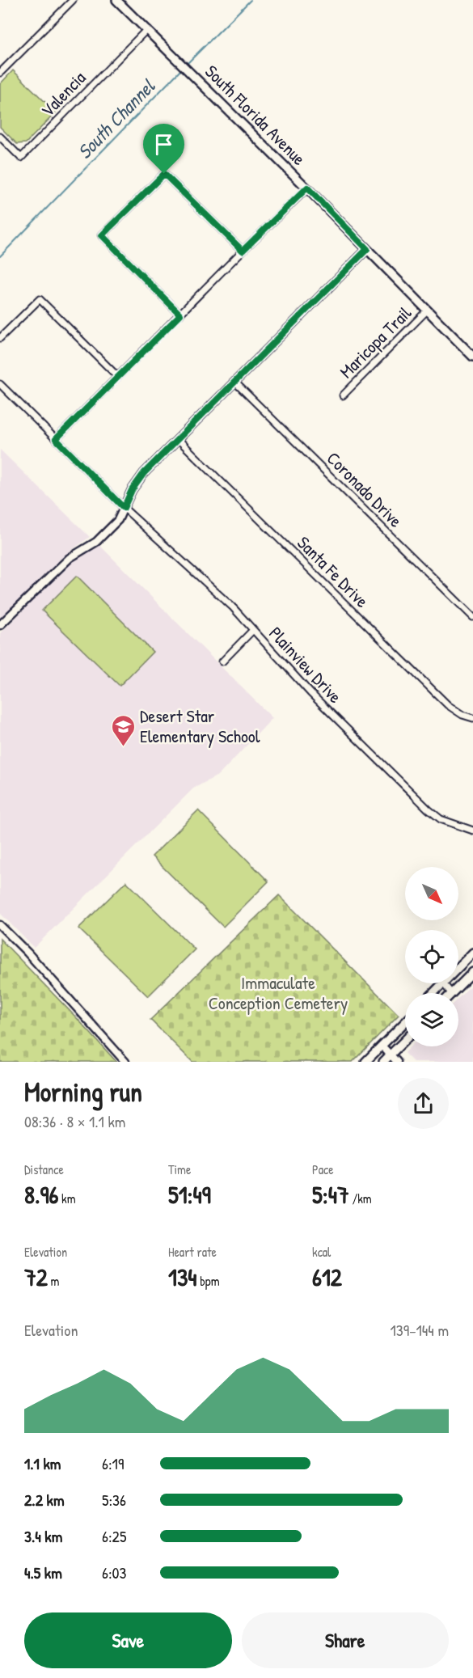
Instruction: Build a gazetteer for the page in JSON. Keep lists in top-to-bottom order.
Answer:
{
  "streets": {
    "main road": ["South Florida Avenue"],
    "street": [
      "Valencia",
      "Maricopa Trail",
      "Coronado Drive",
      "Santa Fe Drive",
      "Plainview Drive"
    ]
  },
  "crossings": [
    ["Valencia", "South Florida Avenue"],
    ["South Florida Avenue", "Maricopa Trail"]
  ],
  "water": ["South Channel"],
  "parks": ["Immaculate Conception Cemetery"],
  "places": {
    "school or university": ["Desert Star Elementary School"]
  },
  "north": "bottom right",
  "page": {
    "heading": ["Morning run", "08:36 · 8 × 1.1 km"],
    "stats": [
      ["Distance", "8.96 km"],
      ["Time", "51:49"],
      ["Pace", "5:47 /km"],
      ["Elevation", "72 m"],
      ["Heart rate", "134 bpm"],
      ["kcal", "612"]
    ],
    "chart": ["Elevation", "139–144 m"],
    "list": [
      {
        "name": "1.1 km",
        "note": "6:19"
      },
      {
        "name": "2.2 km",
        "note": "5:36"
      },
      {
        "name": "3.4 km",
        "note": "6:25"
      },
      {
        "name": "4.5 km",
        "note": "6:03"
      }
    ],
    "buttons": ["Save", "Share"]
  }
}
